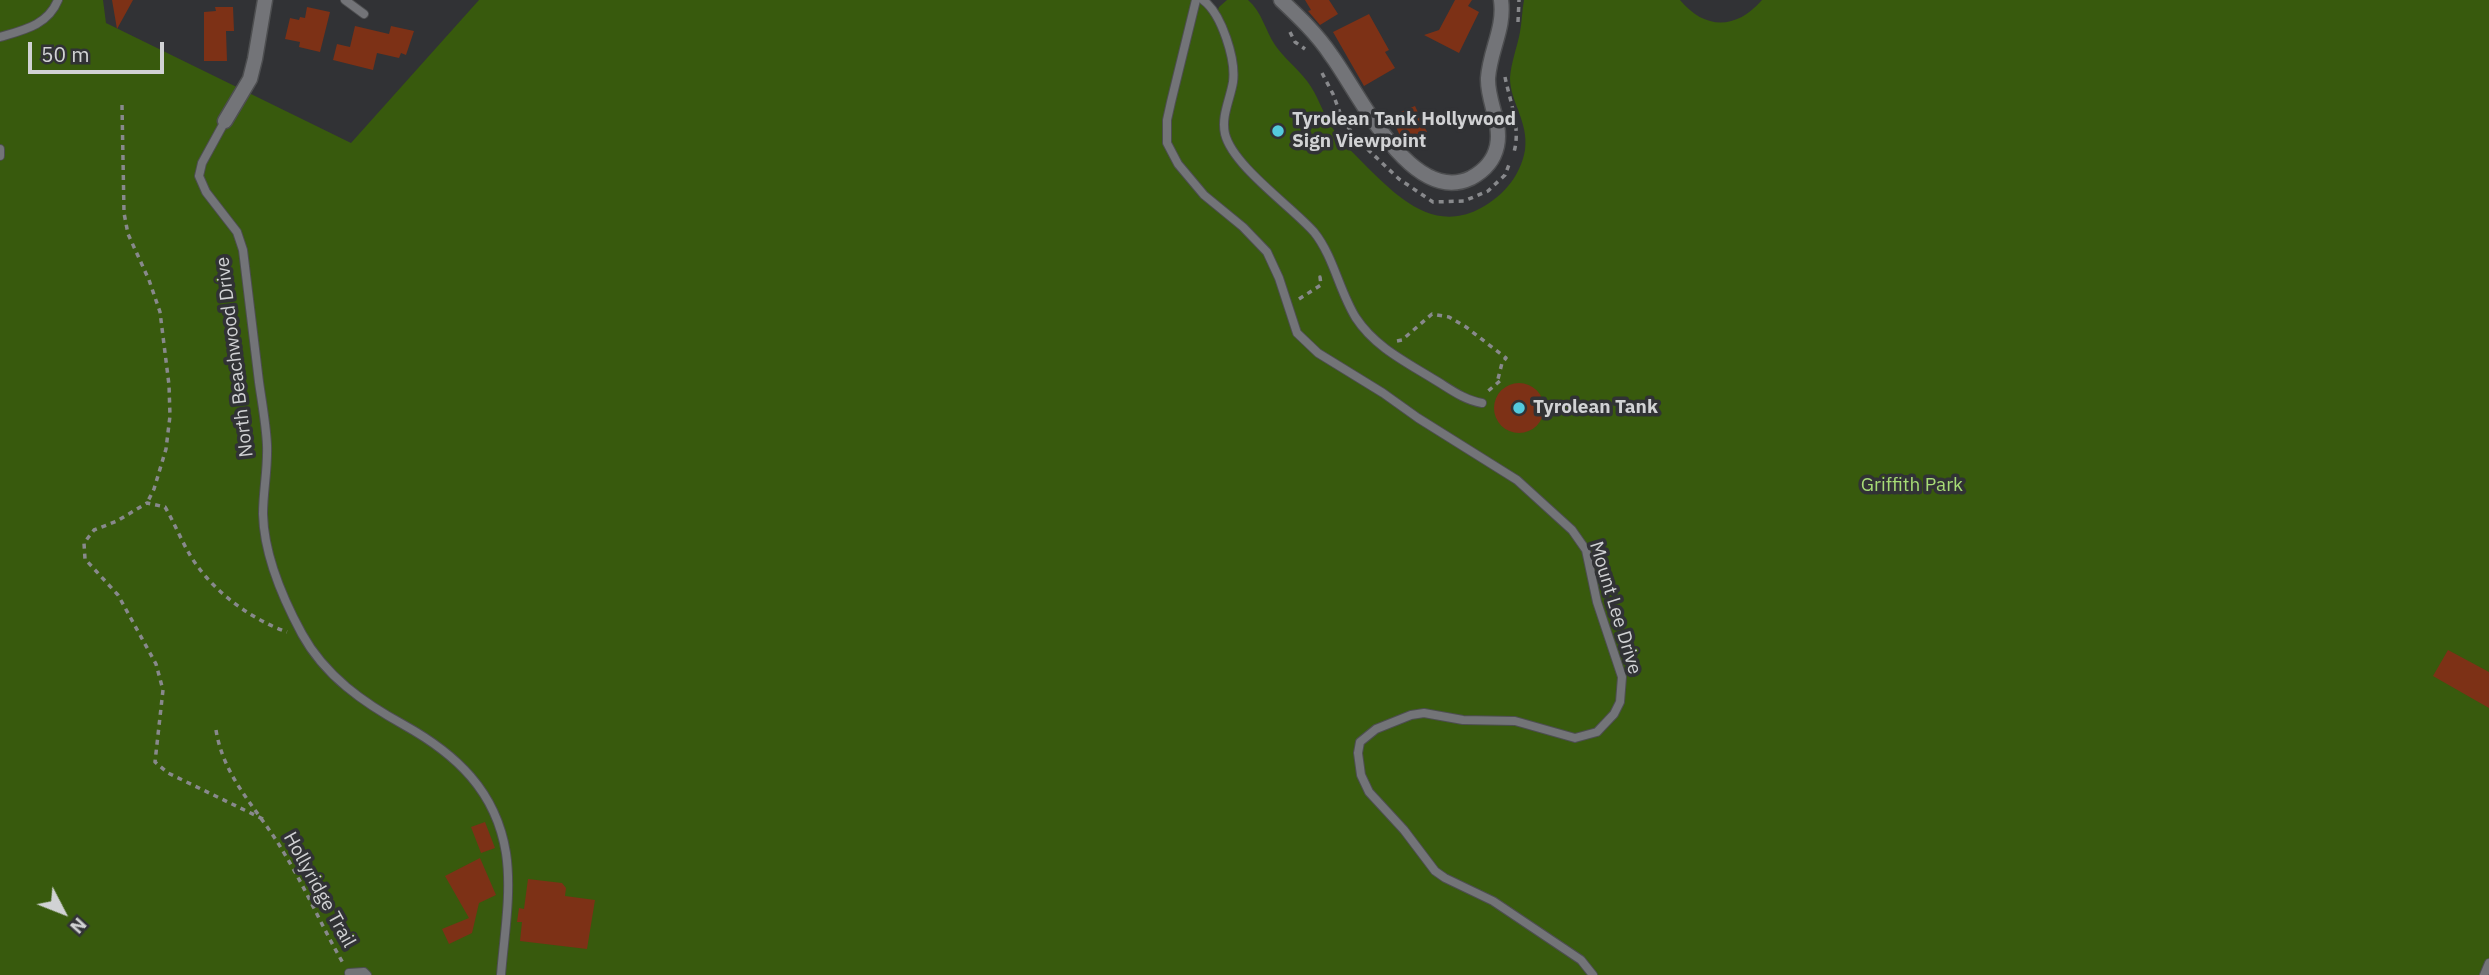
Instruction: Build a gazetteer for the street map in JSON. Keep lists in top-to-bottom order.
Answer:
{
  "streets": {
    "street": ["North Beachwood Drive"],
    "lane": ["Mount Lee Drive"],
    "path": ["Hollyridge Trail"]
  },
  "parks": ["Griffith Park"],
  "places": ["Tyrolean Tank Hollywood Sign Viewpoint", "Tyrolean Tank"],
  "scale_bar": "50 m",
  "north": "bottom right"
}
